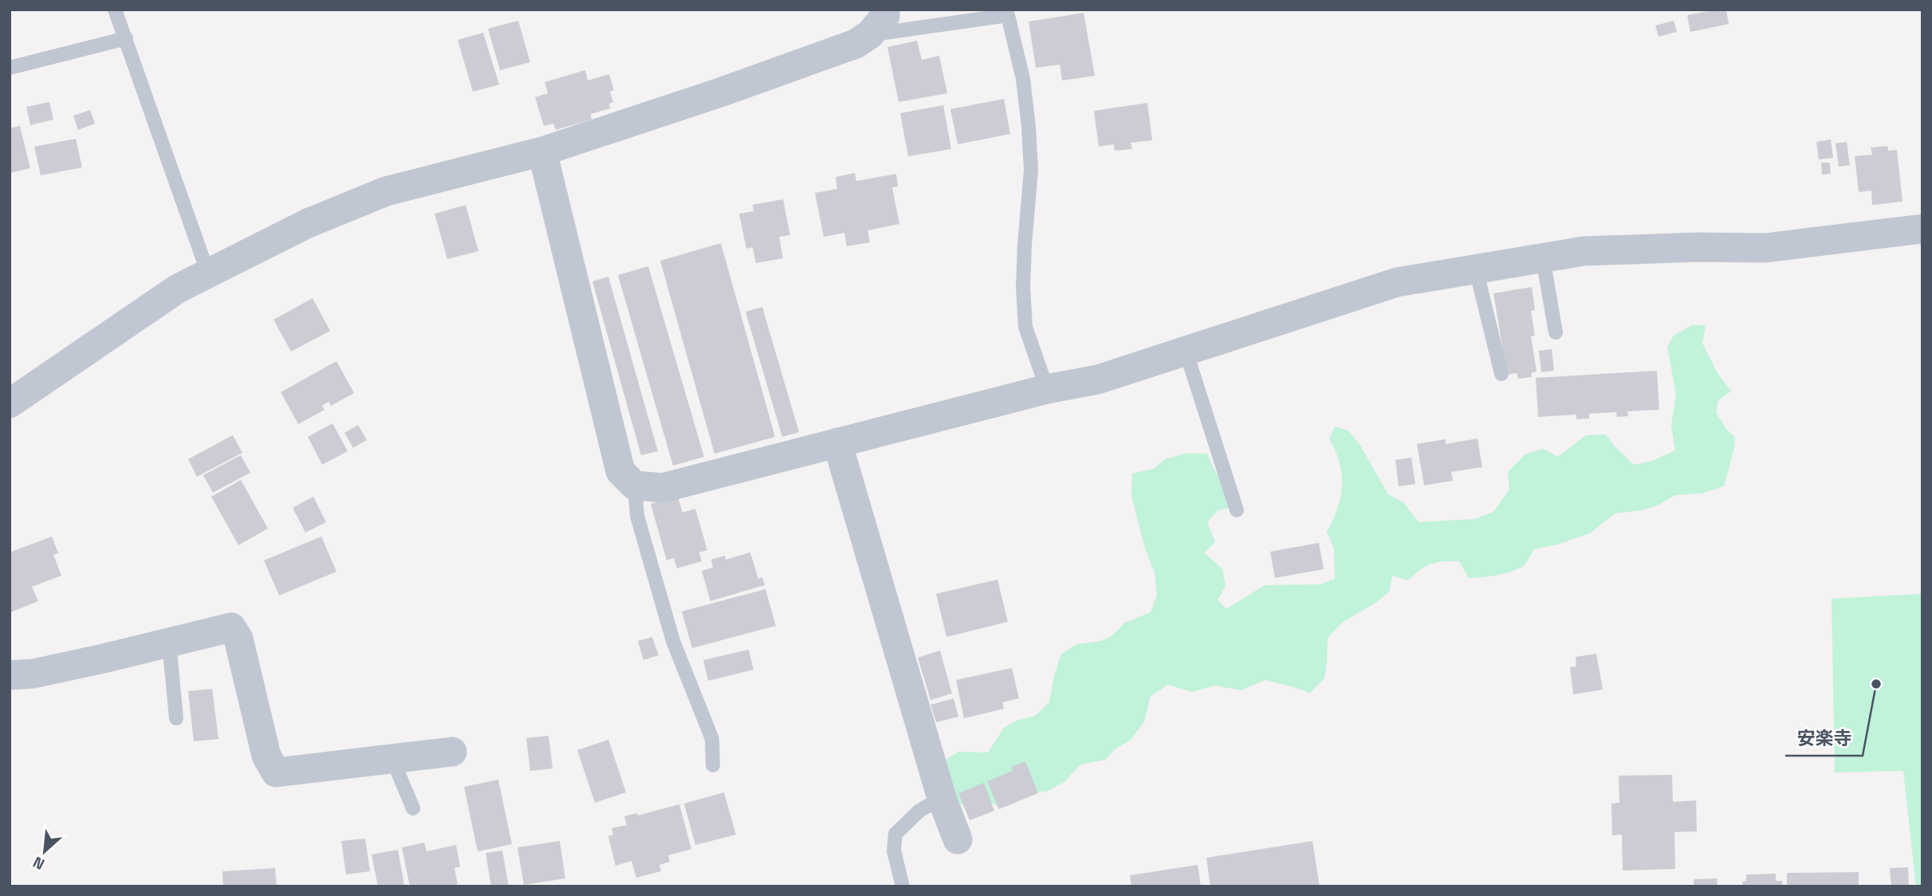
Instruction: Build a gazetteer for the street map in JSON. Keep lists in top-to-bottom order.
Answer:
{
  "places": ["安楽寺"],
  "north": "bottom left"
}
